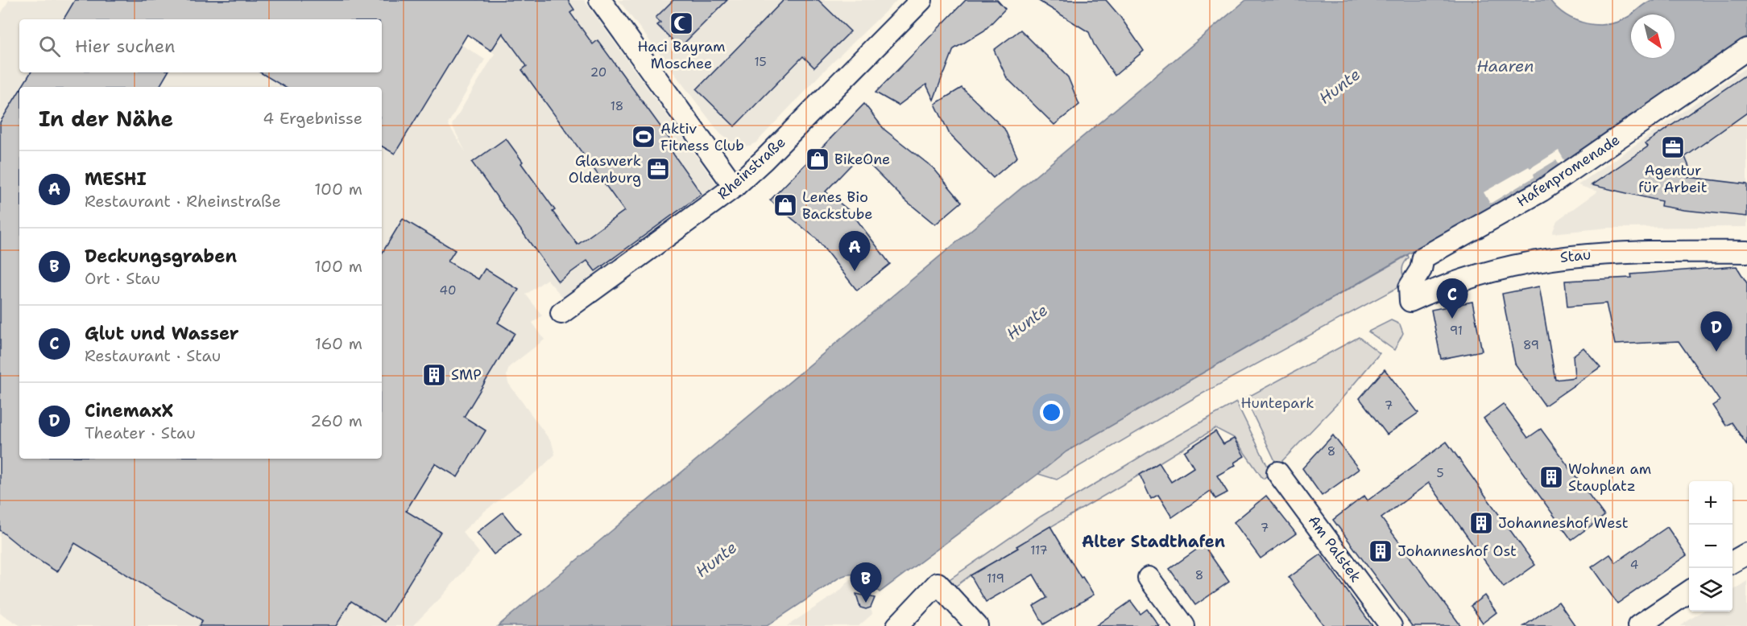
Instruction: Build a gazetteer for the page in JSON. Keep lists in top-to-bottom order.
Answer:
{
  "streets": {
    "street": [
      "Rheinstraße",
      "Hafenpromenade",
      "Stau",
      "Am Palstek"
    ]
  },
  "crossings": [
    ["Hafenpromenade", "Stau"]
  ],
  "districts": ["Alter Stadthafen"],
  "water": ["Haaren", "Hunte"],
  "parks": ["Huntepark"],
  "places": {
    "mosque": ["Haci Bayram Moschee"],
    "sports": ["Aktiv Fitness Club"],
    "office": ["Agentur für Arbeit", "Glaswerk Oldenburg"],
    "shop": ["BikeOne", "Lenes Bio Backstube"],
    "building": [
      "SMP",
      "Wohnen am Stauplatz",
      "Johanneshof West",
      "Johanneshof Ost"
    ]
  },
  "house_numbers": [
    "15",
    "20",
    "18",
    "40",
    "91",
    "89",
    "7",
    "8",
    "5",
    "7",
    "117",
    "4",
    "8",
    "119"
  ],
  "north": "bottom right",
  "page": {
    "search": "Hier suchen",
    "heading": ["In der Nähe", "4 Ergebnisse"],
    "list": [
      {
        "mark": "A",
        "name": "MESHI",
        "note": "Restaurant · Rheinstraße",
        "value": "100 m"
      },
      {
        "mark": "B",
        "name": "Deckungsgraben",
        "note": "Ort · Stau",
        "value": "100 m"
      },
      {
        "mark": "C",
        "name": "Glut und Wasser",
        "note": "Restaurant · Stau",
        "value": "160 m"
      },
      {
        "mark": "D",
        "name": "CinemaxX",
        "note": "Theater · Stau",
        "value": "260 m"
      }
    ],
    "pins": [
      "A",
      "C",
      "D",
      "B"
    ],
    "map_buttons": ["+", "−"]
  }
}
